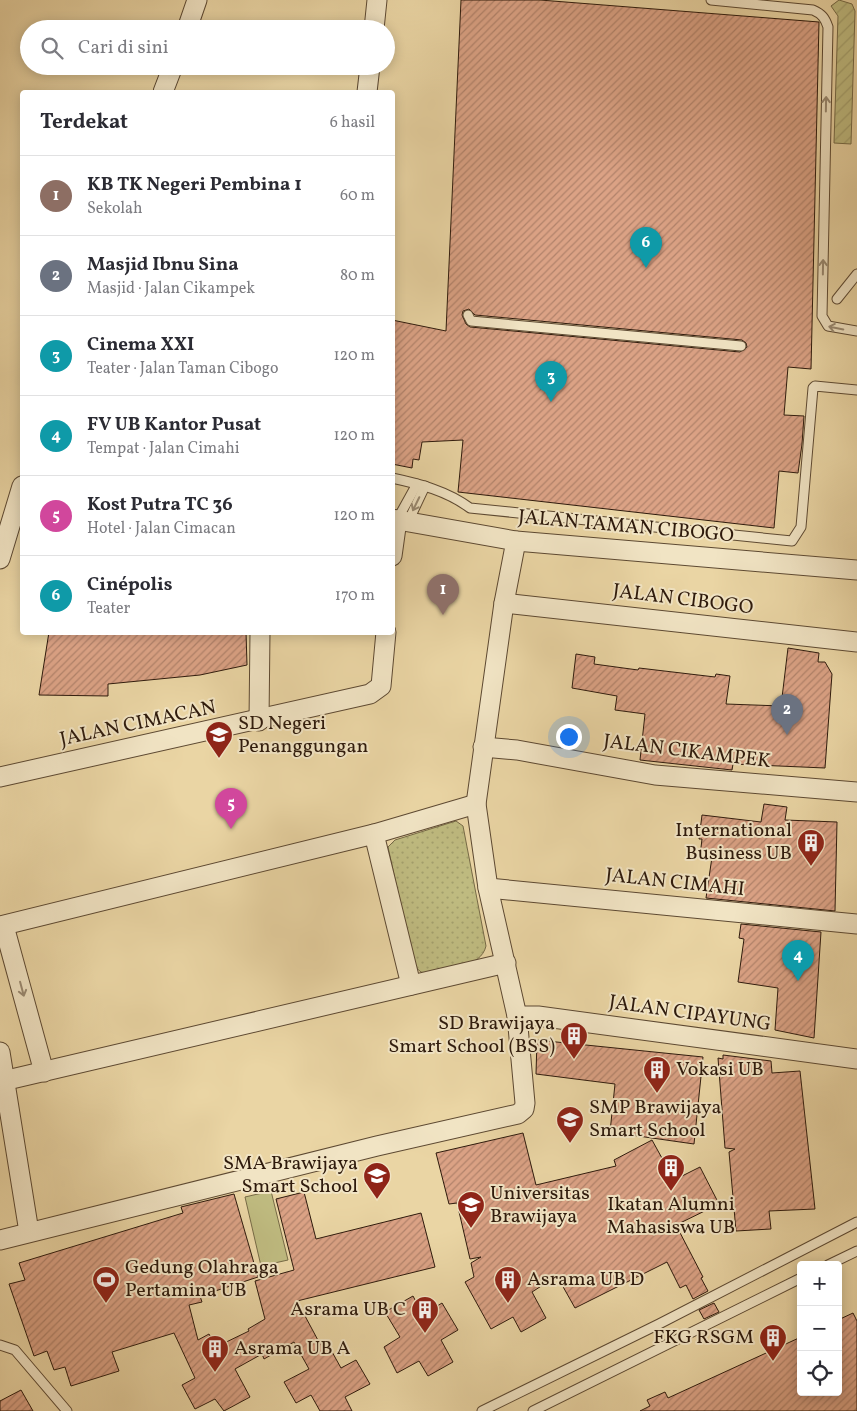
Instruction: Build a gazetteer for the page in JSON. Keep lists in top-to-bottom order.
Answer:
{
  "streets": {
    "street": [
      "JALAN TAMAN CIBOGO",
      "JALAN CIBOGO",
      "JALAN CIMACAN",
      "JALAN CIKAMPEK",
      "JALAN CIMAHI",
      "JALAN CIPAYUNG"
    ]
  },
  "places": {
    "school or university": [
      "SD Negeri Penanggungan",
      "SMP Brawijaya Smart School",
      "SMA Brawijaya Smart School",
      "Universitas Brawijaya"
    ],
    "building": [
      "International Business UB",
      "SD Brawijaya Smart School (BSS)",
      "Vokasi UB",
      "Ikatan Alumni Mahasiswa UB",
      "Asrama UB D",
      "Asrama UB C",
      "FKG RSGM",
      "Asrama UB A"
    ],
    "sports": ["Gedung Olahraga Pertamina UB"]
  },
  "page": {
    "search": "Cari di sini",
    "heading": ["Terdekat", "6 hasil"],
    "list": [
      {
        "mark": "1",
        "name": "KB TK Negeri Pembina 1",
        "note": "Sekolah",
        "value": "60 m"
      },
      {
        "mark": "2",
        "name": "Masjid Ibnu Sina",
        "note": "Masjid · Jalan Cikampek",
        "value": "80 m"
      },
      {
        "mark": "3",
        "name": "Cinema XXI",
        "note": "Teater · Jalan Taman Cibogo",
        "value": "120 m"
      },
      {
        "mark": "4",
        "name": "FV UB Kantor Pusat",
        "note": "Tempat · Jalan Cimahi",
        "value": "120 m"
      },
      {
        "mark": "5",
        "name": "Kost Putra TC 36",
        "note": "Hotel · Jalan Cimacan",
        "value": "120 m"
      },
      {
        "mark": "6",
        "name": "Cinépolis",
        "note": "Teater",
        "value": "170 m"
      }
    ],
    "pins": [
      "6",
      "3",
      "1",
      "2",
      "5",
      "4"
    ],
    "map_buttons": ["+", "−"]
  }
}
